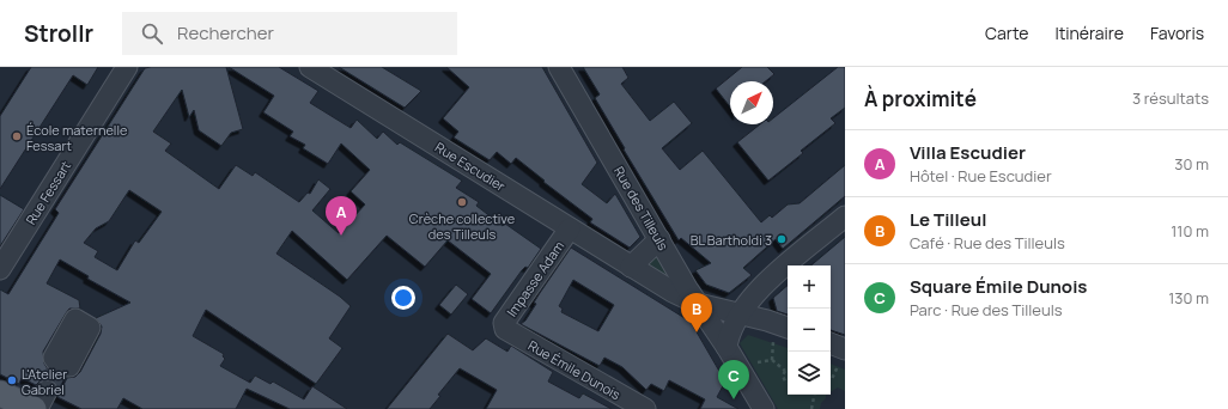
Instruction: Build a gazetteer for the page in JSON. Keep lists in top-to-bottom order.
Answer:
{
  "streets": {
    "street": [
      "Rue Escudier",
      "Rue Fessart",
      "Rue des Tilleuls",
      "Impasse Adam",
      "Rue Émile Dunois"
    ]
  },
  "crossings": [
    ["Rue Escudier", "Rue des Tilleuls"],
    ["Rue Escudier", "Impasse Adam"],
    ["Impasse Adam", "Rue Émile Dunois"]
  ],
  "places": [
    "École maternelle Fessart",
    "Crèche collective des Tilleuls",
    "BL Bartholdi 3",
    "L'Atelier Gabriel"
  ],
  "north": "top right",
  "page": {
    "header": "Strollr",
    "search": "Rechercher",
    "nav": ["Carte", "Itinéraire", "Favoris"],
    "heading": ["À proximité", "3 résultats"],
    "list": [
      {
        "mark": "A",
        "name": "Villa Escudier",
        "note": "Hôtel · Rue Escudier",
        "value": "30 m"
      },
      {
        "mark": "B",
        "name": "Le Tilleul",
        "note": "Café · Rue des Tilleuls",
        "value": "110 m"
      },
      {
        "mark": "C",
        "name": "Square Émile Dunois",
        "note": "Parc · Rue des Tilleuls",
        "value": "130 m"
      }
    ],
    "pins": ["A", "B", "C"],
    "map_buttons": ["+", "−"]
  }
}
